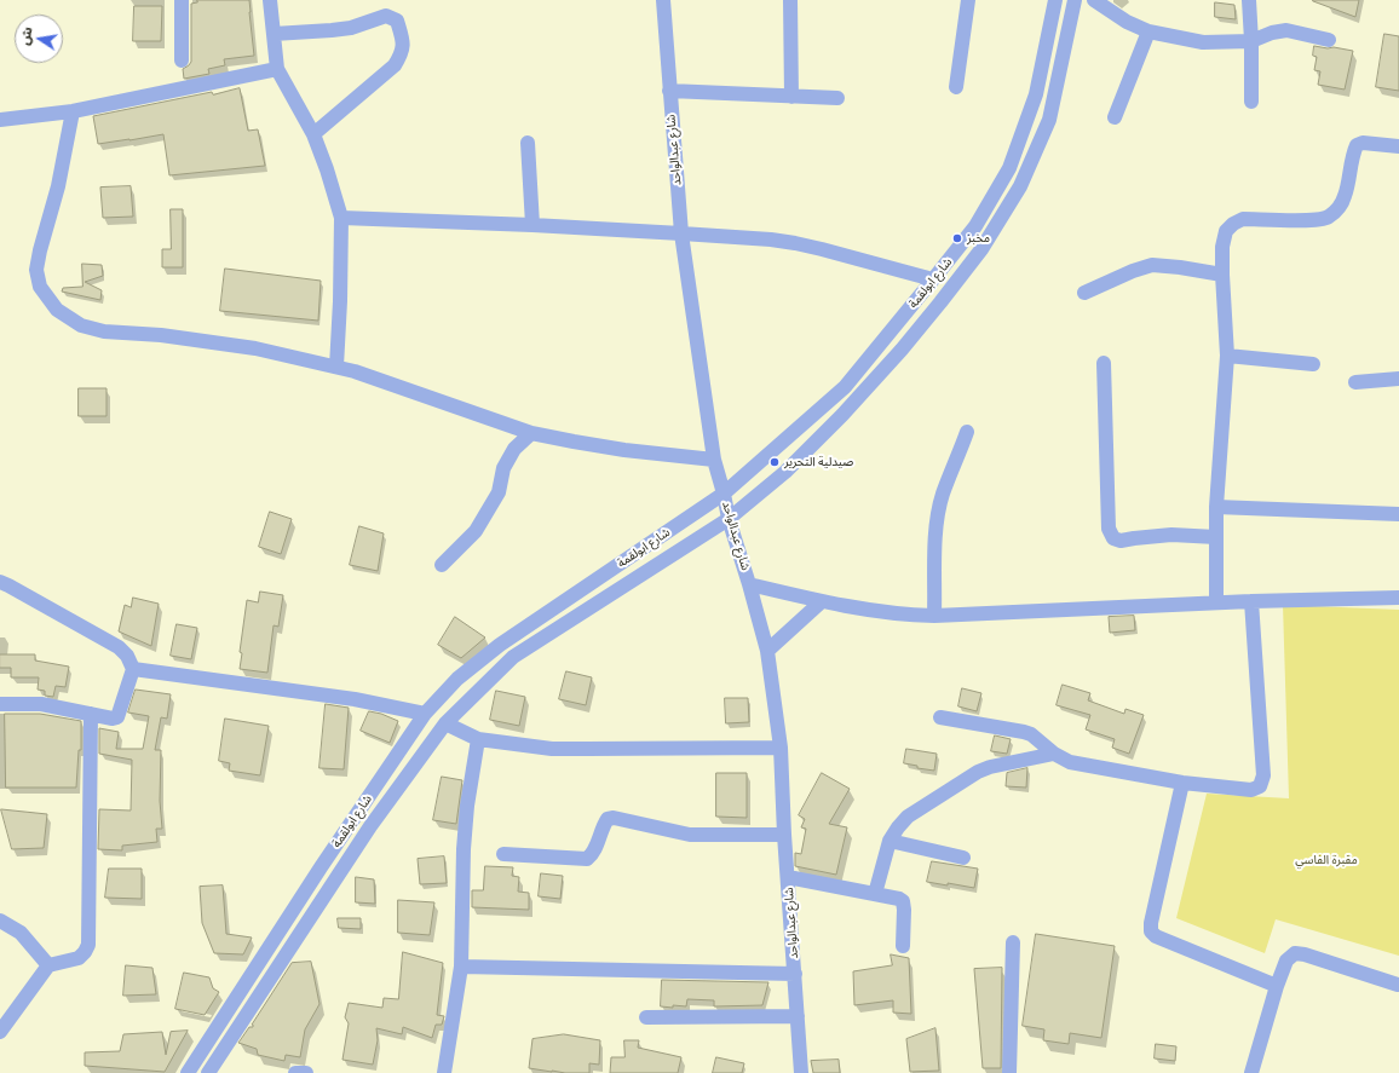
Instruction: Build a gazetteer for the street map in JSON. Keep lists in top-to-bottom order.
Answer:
{
  "streets": {
    "street": ["شارع عبدالواحد", "شارع ابولقمة"]
  },
  "crossings": [
    ["شارع عبدالواحد", "شارع ابولقمة"]
  ],
  "parks": ["مقبرة الفاسي"],
  "places": ["مخبز", "صيدلية التحرير"],
  "north": "left"
}
